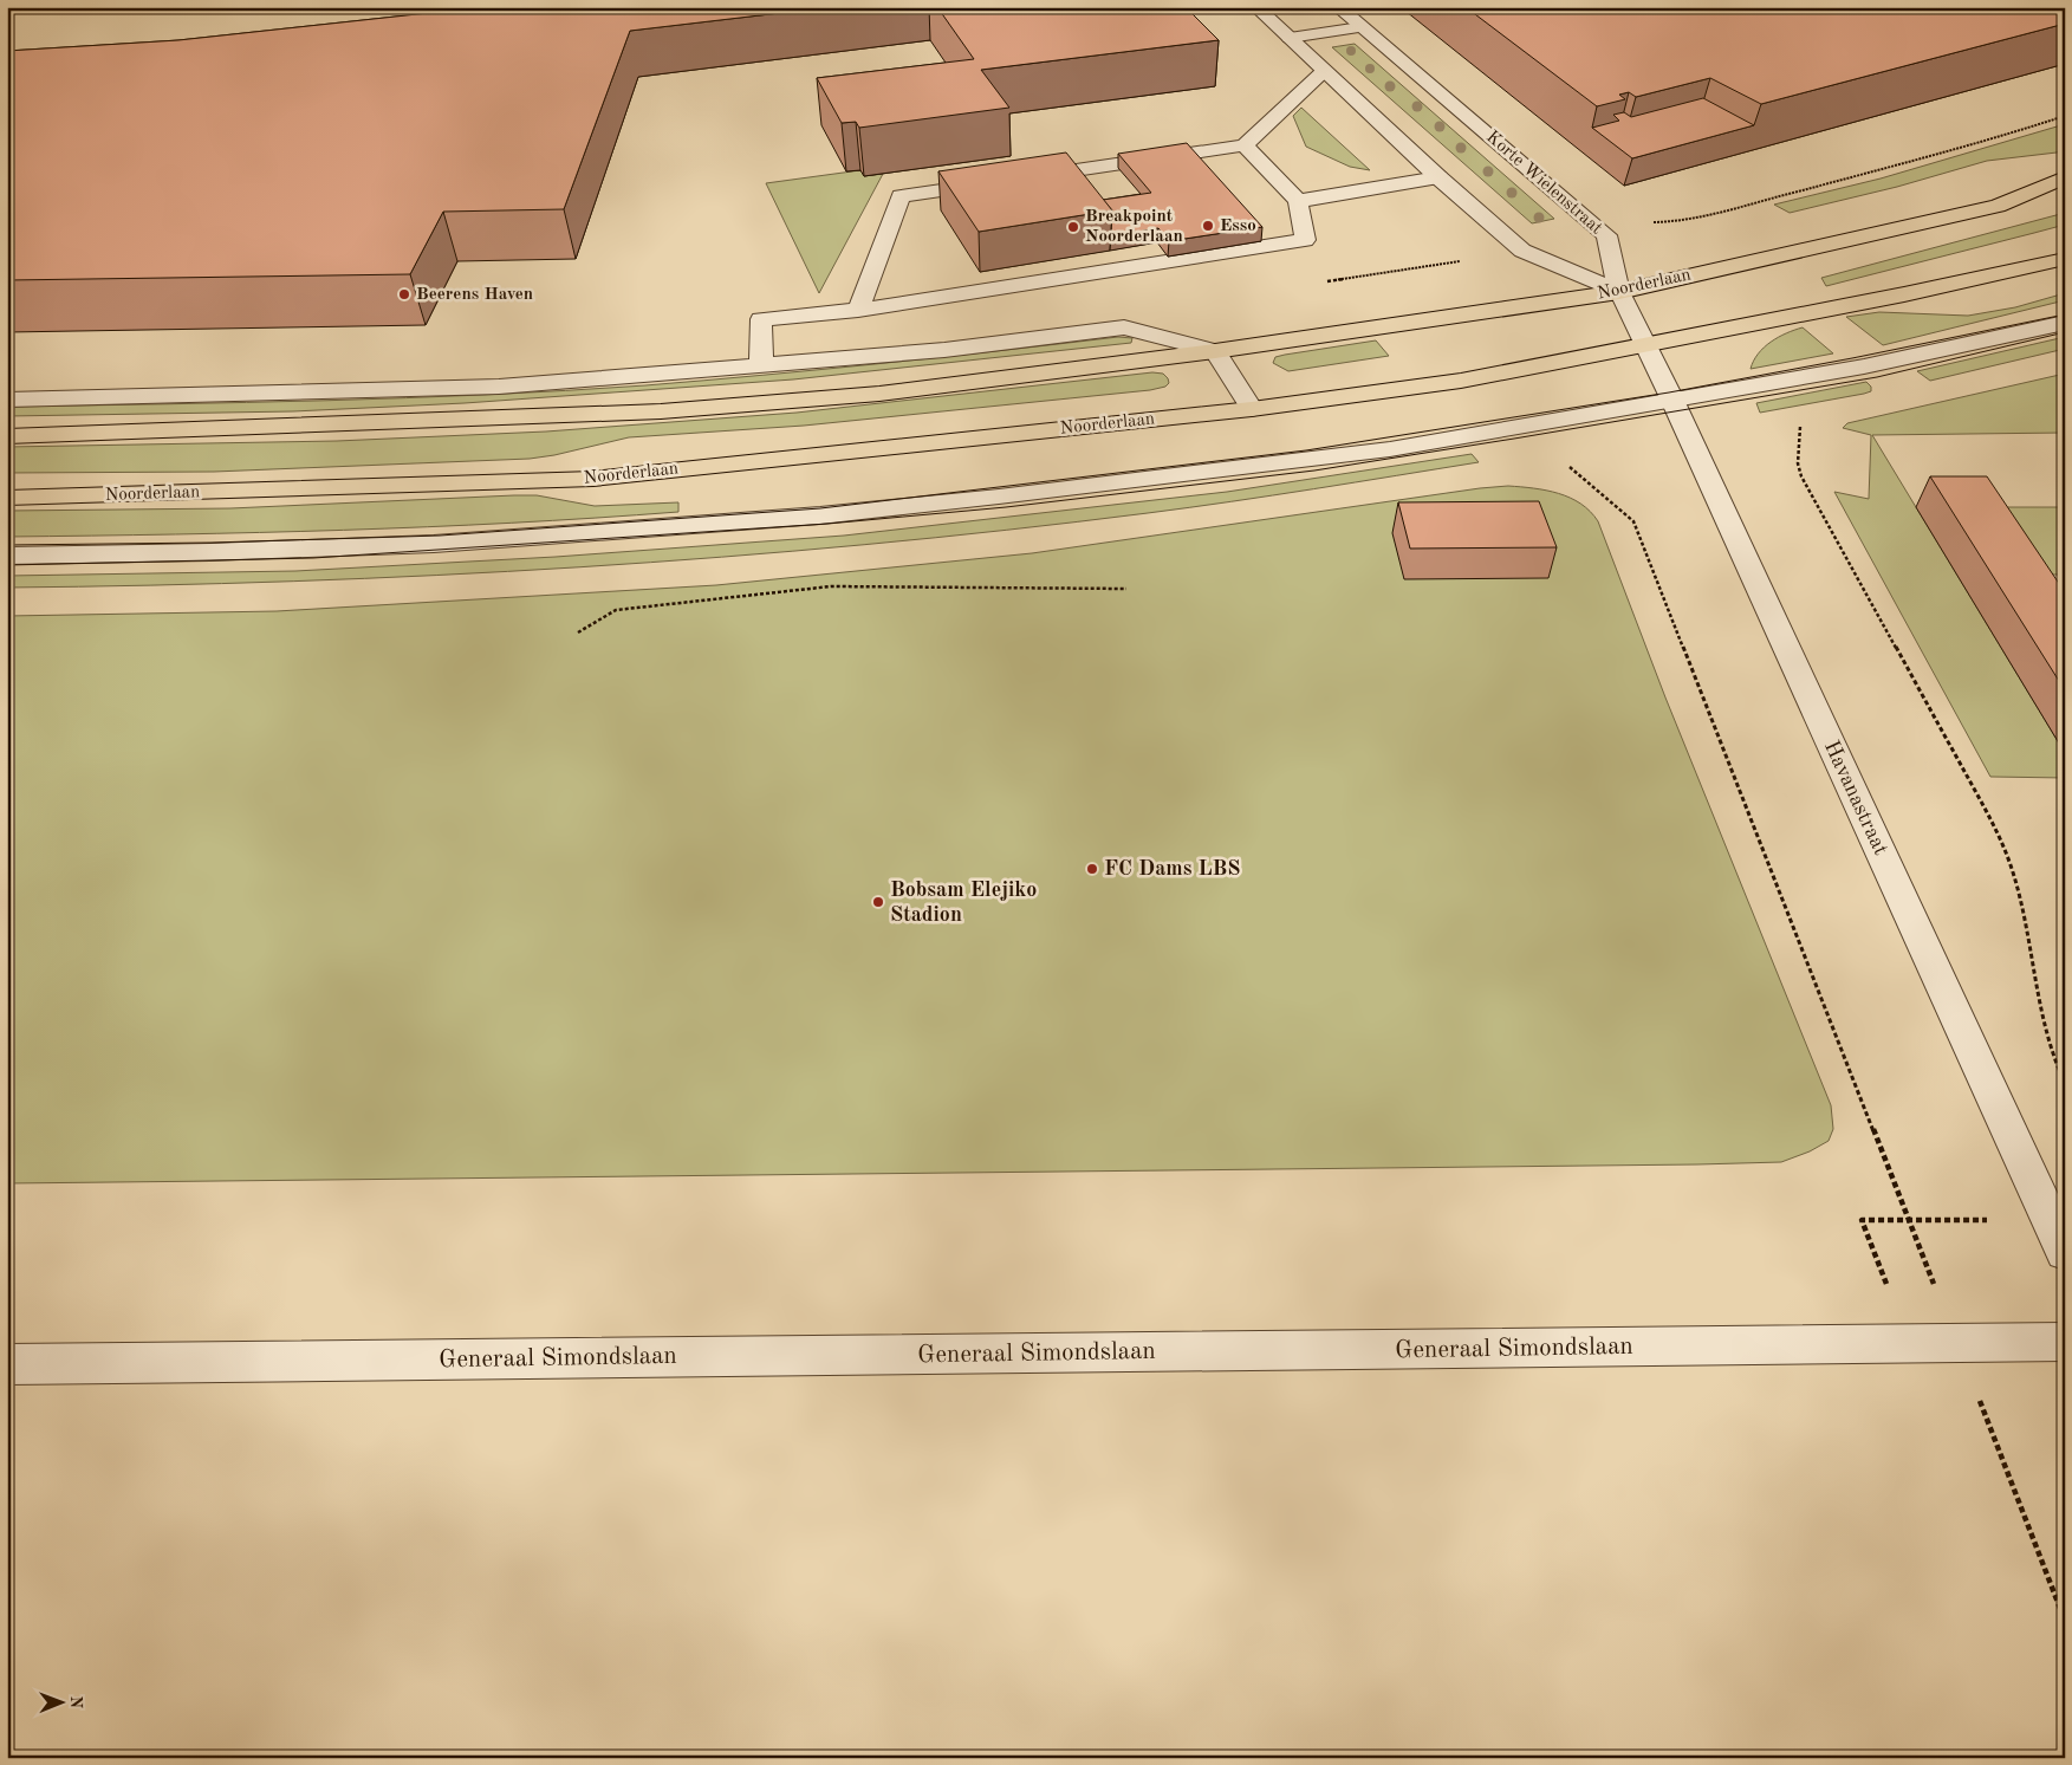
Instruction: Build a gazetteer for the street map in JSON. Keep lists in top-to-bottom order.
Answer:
{
  "streets": {
    "main road": ["Noorderlaan"],
    "street": ["Korte Wielenstraat", "Havanastraat", "Generaal Simondslaan"]
  },
  "crossings": [
    ["Korte Wielenstraat", "Noorderlaan"],
    ["Korte Wielenstraat", "Havanastraat"],
    ["Noorderlaan", "Havanastraat"]
  ],
  "places": [
    "Esso",
    "Breakpoint Noorderlaan",
    "Beerens Haven",
    "FC Dams LBS",
    "Bobsam Elejiko Stadion"
  ],
  "north": "right"
}
